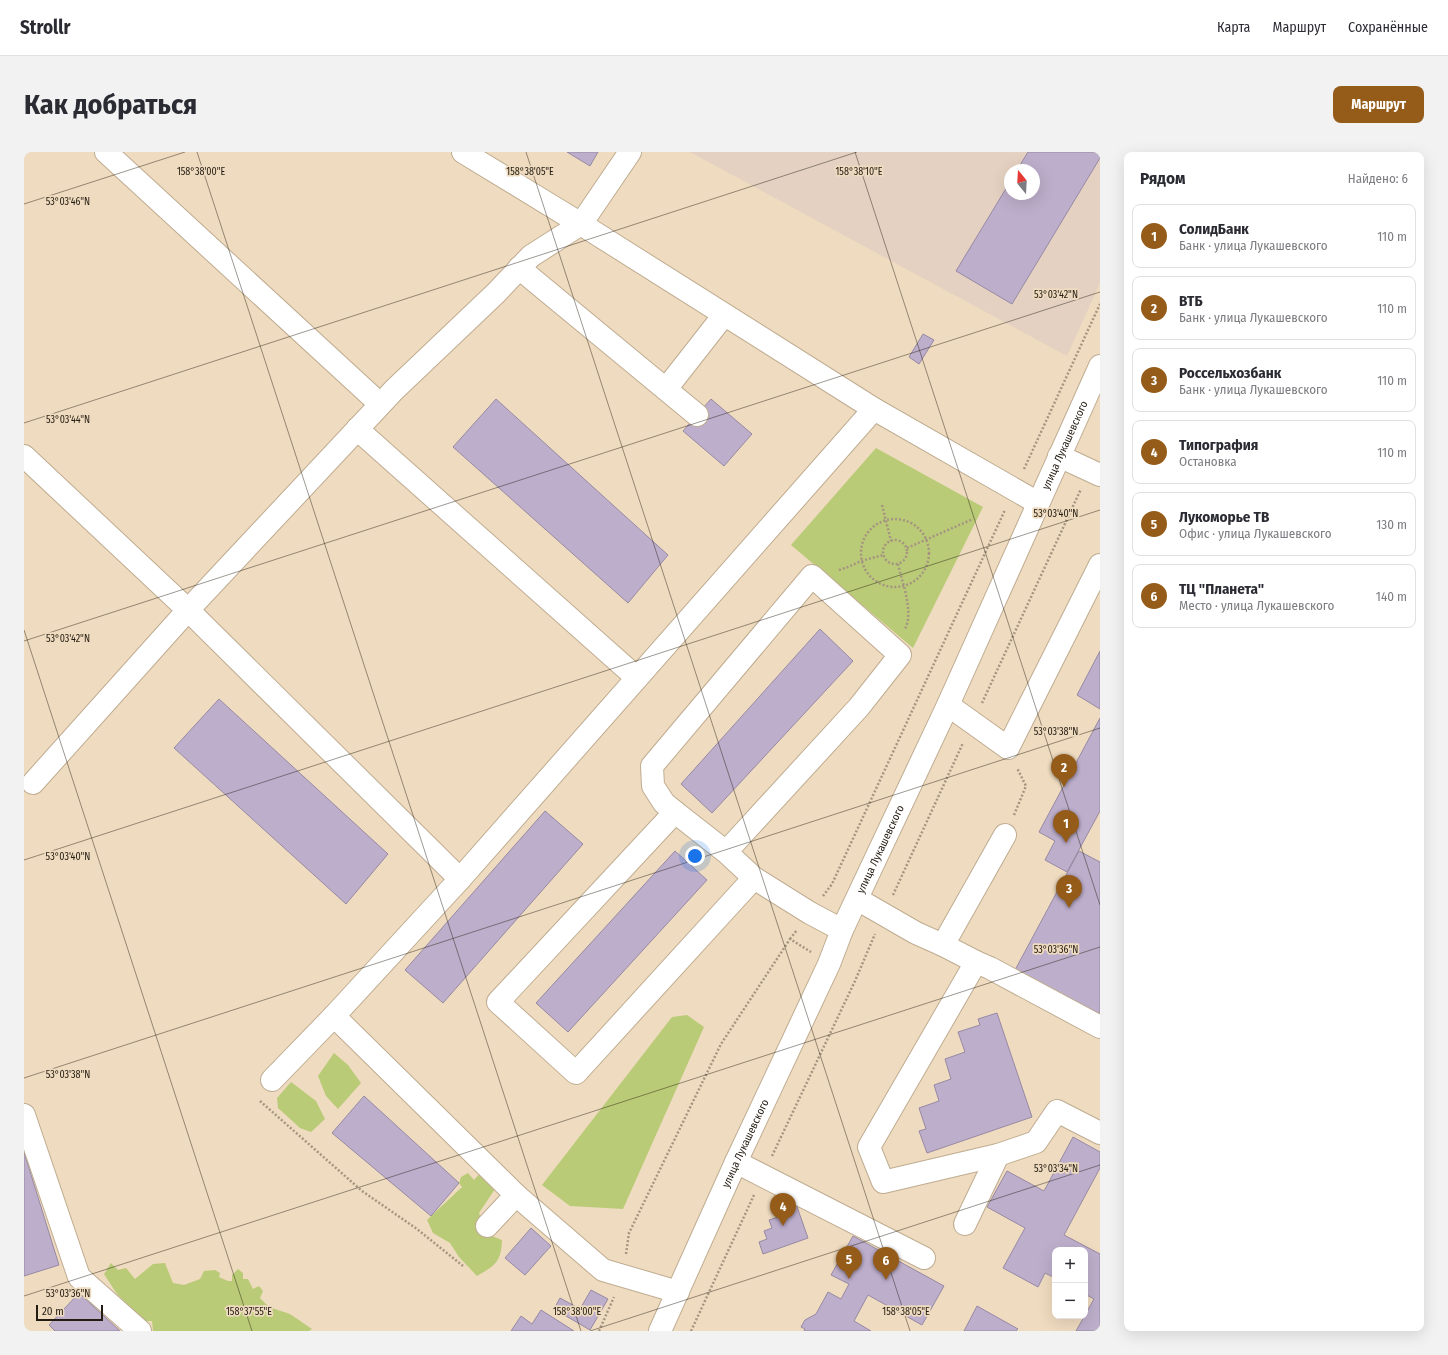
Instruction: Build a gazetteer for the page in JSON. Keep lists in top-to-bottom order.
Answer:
{
  "streets": {
    "main road": ["улица Лукашевского"]
  },
  "scale_bar": "20 m",
  "north": "top",
  "page": {
    "header": "Strollr",
    "nav": ["Карта", "Маршрут", "Сохранённые"],
    "buttons": "Маршрут",
    "title": "Как добраться",
    "heading": ["Рядом", "Найдено: 6"],
    "list": [
      {
        "mark": "1",
        "name": "СолидБанк",
        "note": "Банк · улица Лукашевского",
        "value": "110 m"
      },
      {
        "mark": "2",
        "name": "ВТБ",
        "note": "Банк · улица Лукашевского",
        "value": "110 m"
      },
      {
        "mark": "3",
        "name": "Россельхозбанк",
        "note": "Банк · улица Лукашевского",
        "value": "110 m"
      },
      {
        "mark": "4",
        "name": "Типография",
        "note": "Остановка",
        "value": "110 m"
      },
      {
        "mark": "5",
        "name": "Лукоморье ТВ",
        "note": "Офис · улица Лукашевского",
        "value": "130 m"
      },
      {
        "mark": "6",
        "name": "ТЦ \"Планета\"",
        "note": "Место · улица Лукашевского",
        "value": "140 m"
      }
    ],
    "pins": [
      "2",
      "1",
      "3",
      "4",
      "5",
      "6"
    ],
    "map_buttons": ["+", "−"],
    "scale": "20 m"
  },
  "coordinates": [
    "158°38'00\"E",
    "158°38'05\"E",
    "158°38'10\"E",
    "53°03'46\"N",
    "53°03'42\"N",
    "53°03'44\"N",
    "53°03'40\"N",
    "53°03'38\"N",
    "53°03'36\"N",
    "53°03'34\"N",
    "158°37'55\"E"
  ]
}
